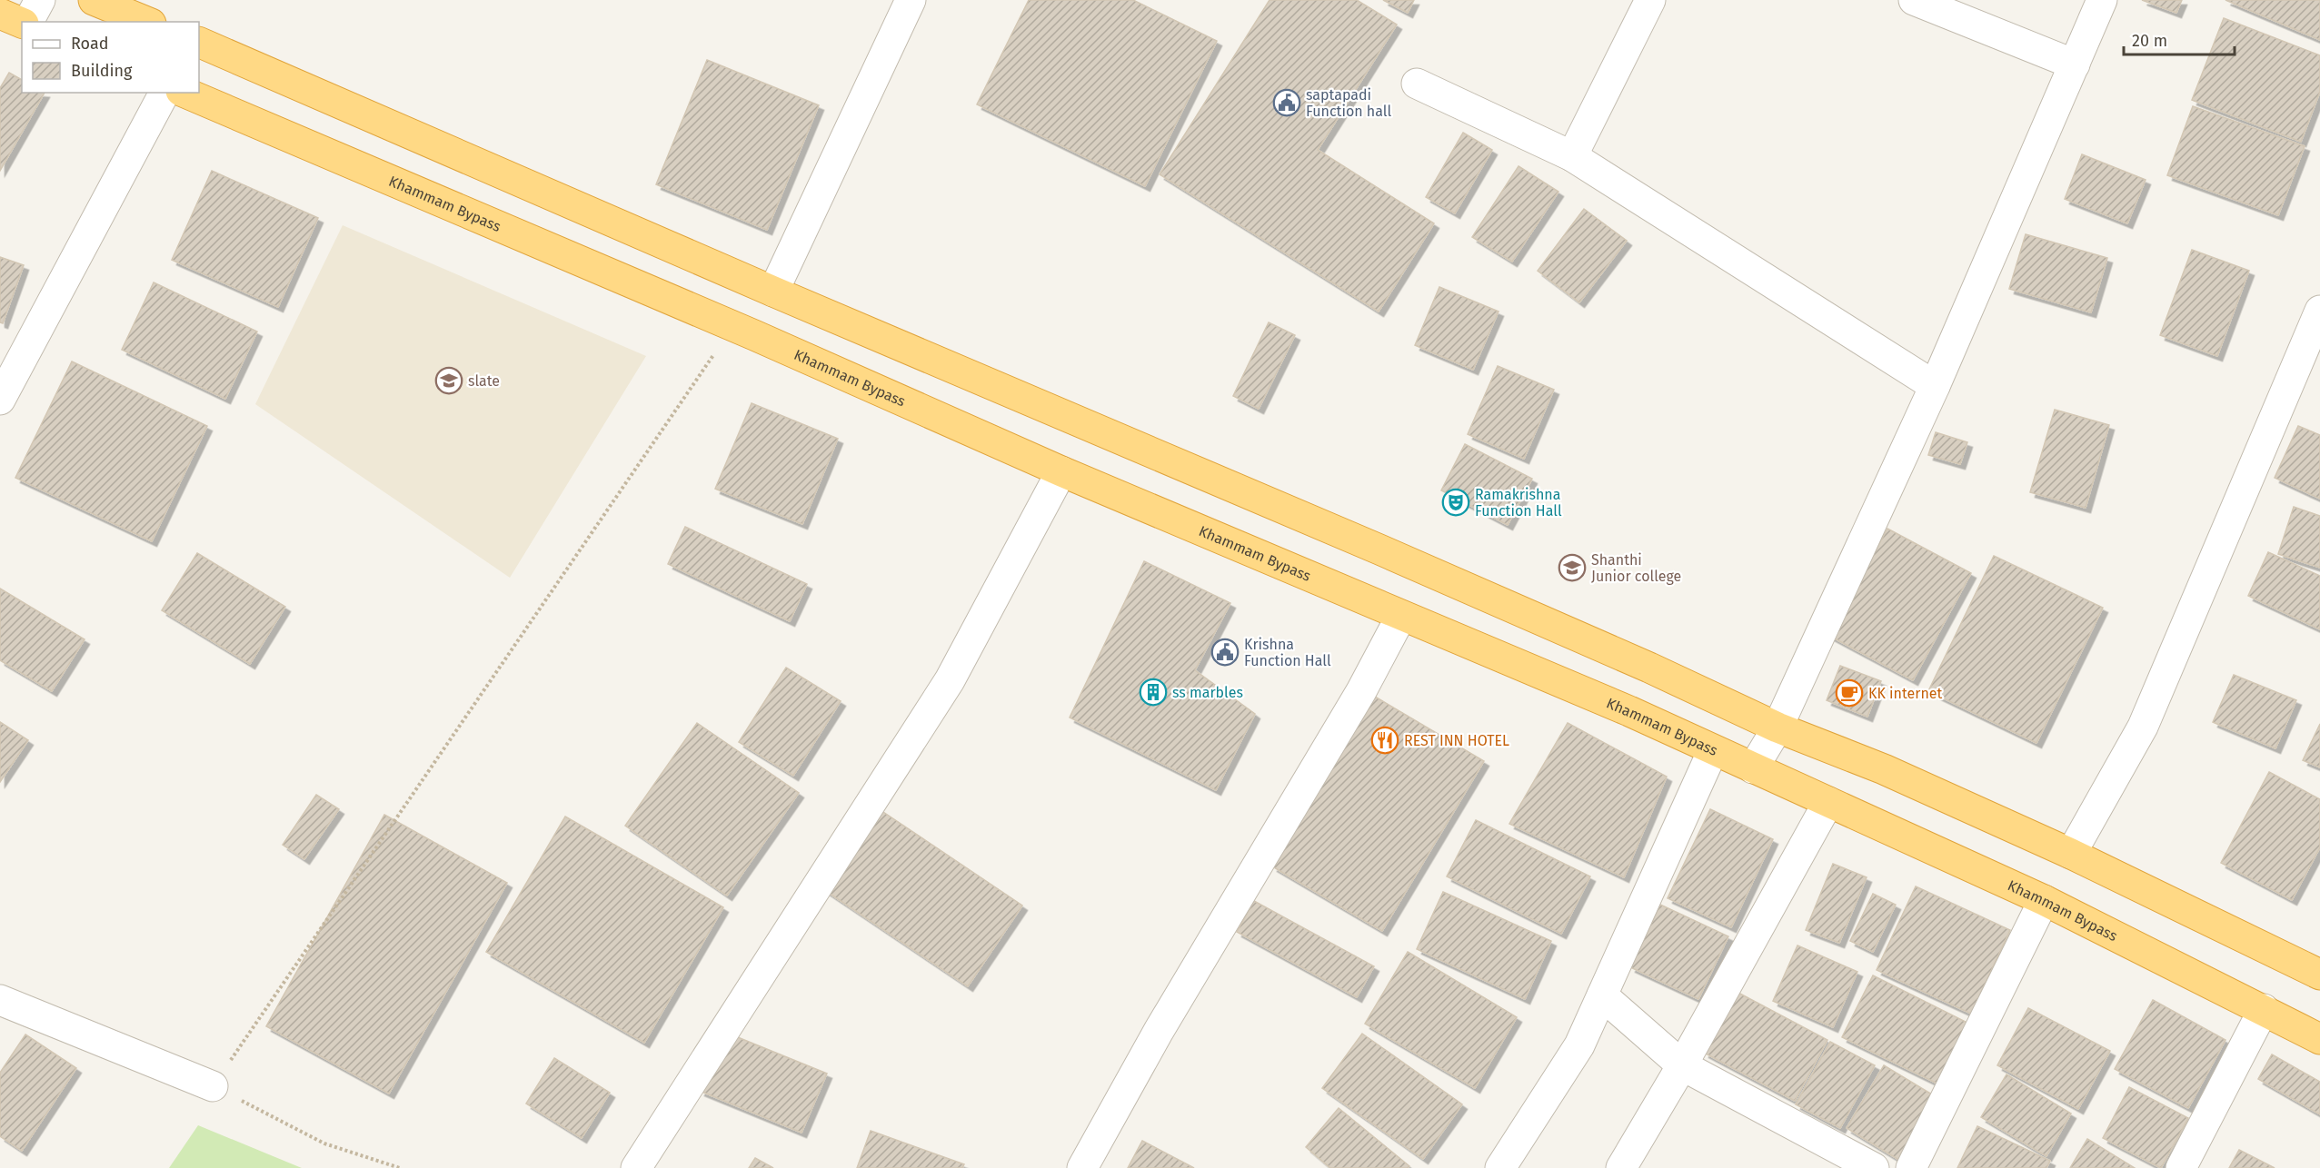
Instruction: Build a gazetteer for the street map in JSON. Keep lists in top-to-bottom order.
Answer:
{
  "streets": {
    "highway": ["Khammam Bypass"]
  },
  "places": {
    "public building": ["saptapadi Function hall", "Krishna Function Hall"],
    "school or university": ["slate", "Shanthi Junior college"],
    "theatre": ["Ramakrishna Function Hall"],
    "building": ["ss marbles"],
    "cafe": ["KK internet"],
    "restaurant": ["REST INN HOTEL"]
  },
  "legend": ["Road", "Building"],
  "scale_bar": "20 m"
}
